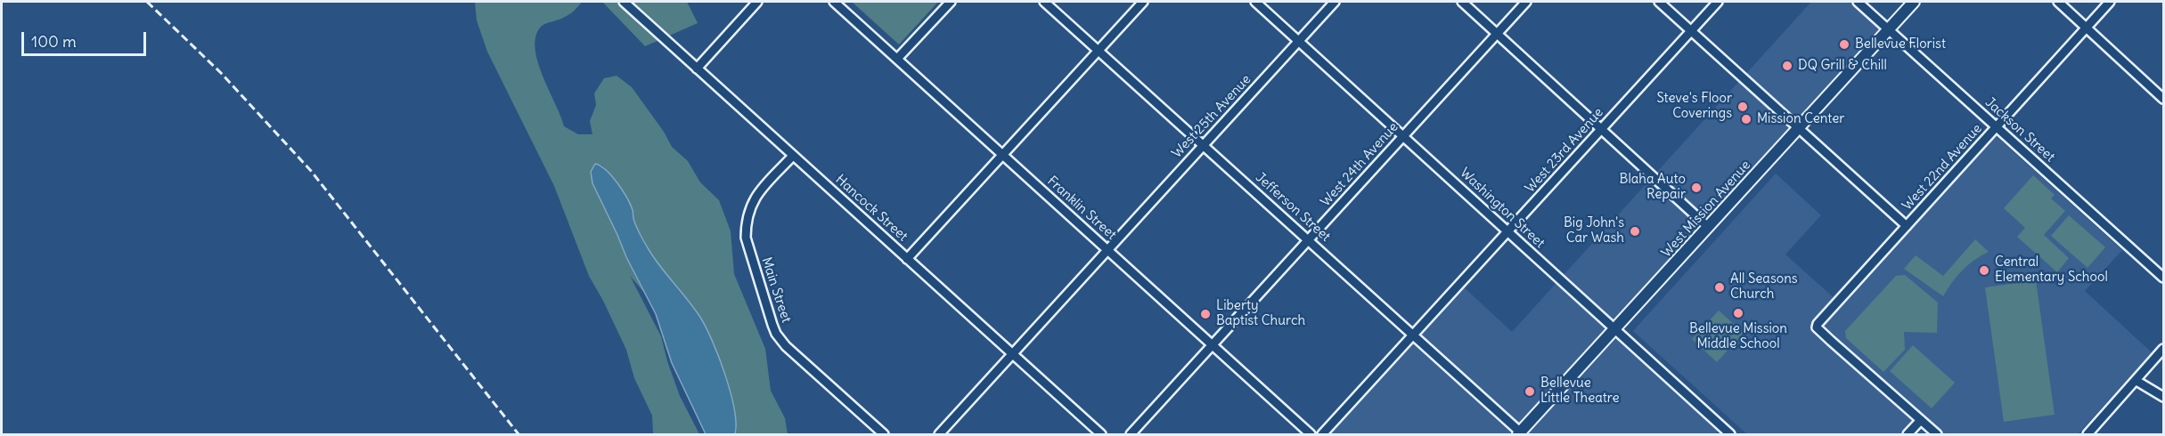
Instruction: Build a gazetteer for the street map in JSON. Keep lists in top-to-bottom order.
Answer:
{
  "streets": {
    "main road": ["West Mission Avenue"],
    "street": [
      "West 25th Avenue",
      "Jackson Street",
      "West 23rd Avenue",
      "West 24th Avenue",
      "West 22nd Avenue",
      "Jefferson Street",
      "Hancock Street",
      "Franklin Street",
      "Washington Street",
      "Main Street"
    ]
  },
  "crossings": [
    ["West 25th Avenue", "Jefferson Street"],
    ["West 25th Avenue", "Hancock Street"],
    ["West 25th Avenue", "Franklin Street"],
    ["West 25th Avenue", "Washington Street"],
    ["Jackson Street", "West 22nd Avenue"],
    ["Jackson Street", "West Mission Avenue"],
    ["West 23rd Avenue", "Jefferson Street"],
    ["West 23rd Avenue", "Washington Street"],
    ["West 24th Avenue", "Jefferson Street"],
    ["West 24th Avenue", "Franklin Street"],
    ["West 24th Avenue", "Washington Street"],
    ["Jefferson Street", "West Mission Avenue"],
    ["Hancock Street", "Main Street"],
    ["Washington Street", "West Mission Avenue"]
  ],
  "places": [
    "Bellevue Florist",
    "DQ Grill & Chill",
    "Steve's Floor Coverings",
    "Mission Center",
    "Blaha Auto Repair",
    "Big John's Car Wash",
    "Central Elementary School",
    "All Seasons Church",
    "Bellevue Mission Middle School",
    "Liberty Baptist Church",
    "Bellevue Little Theatre"
  ],
  "scale_bar": "100 m"
}
